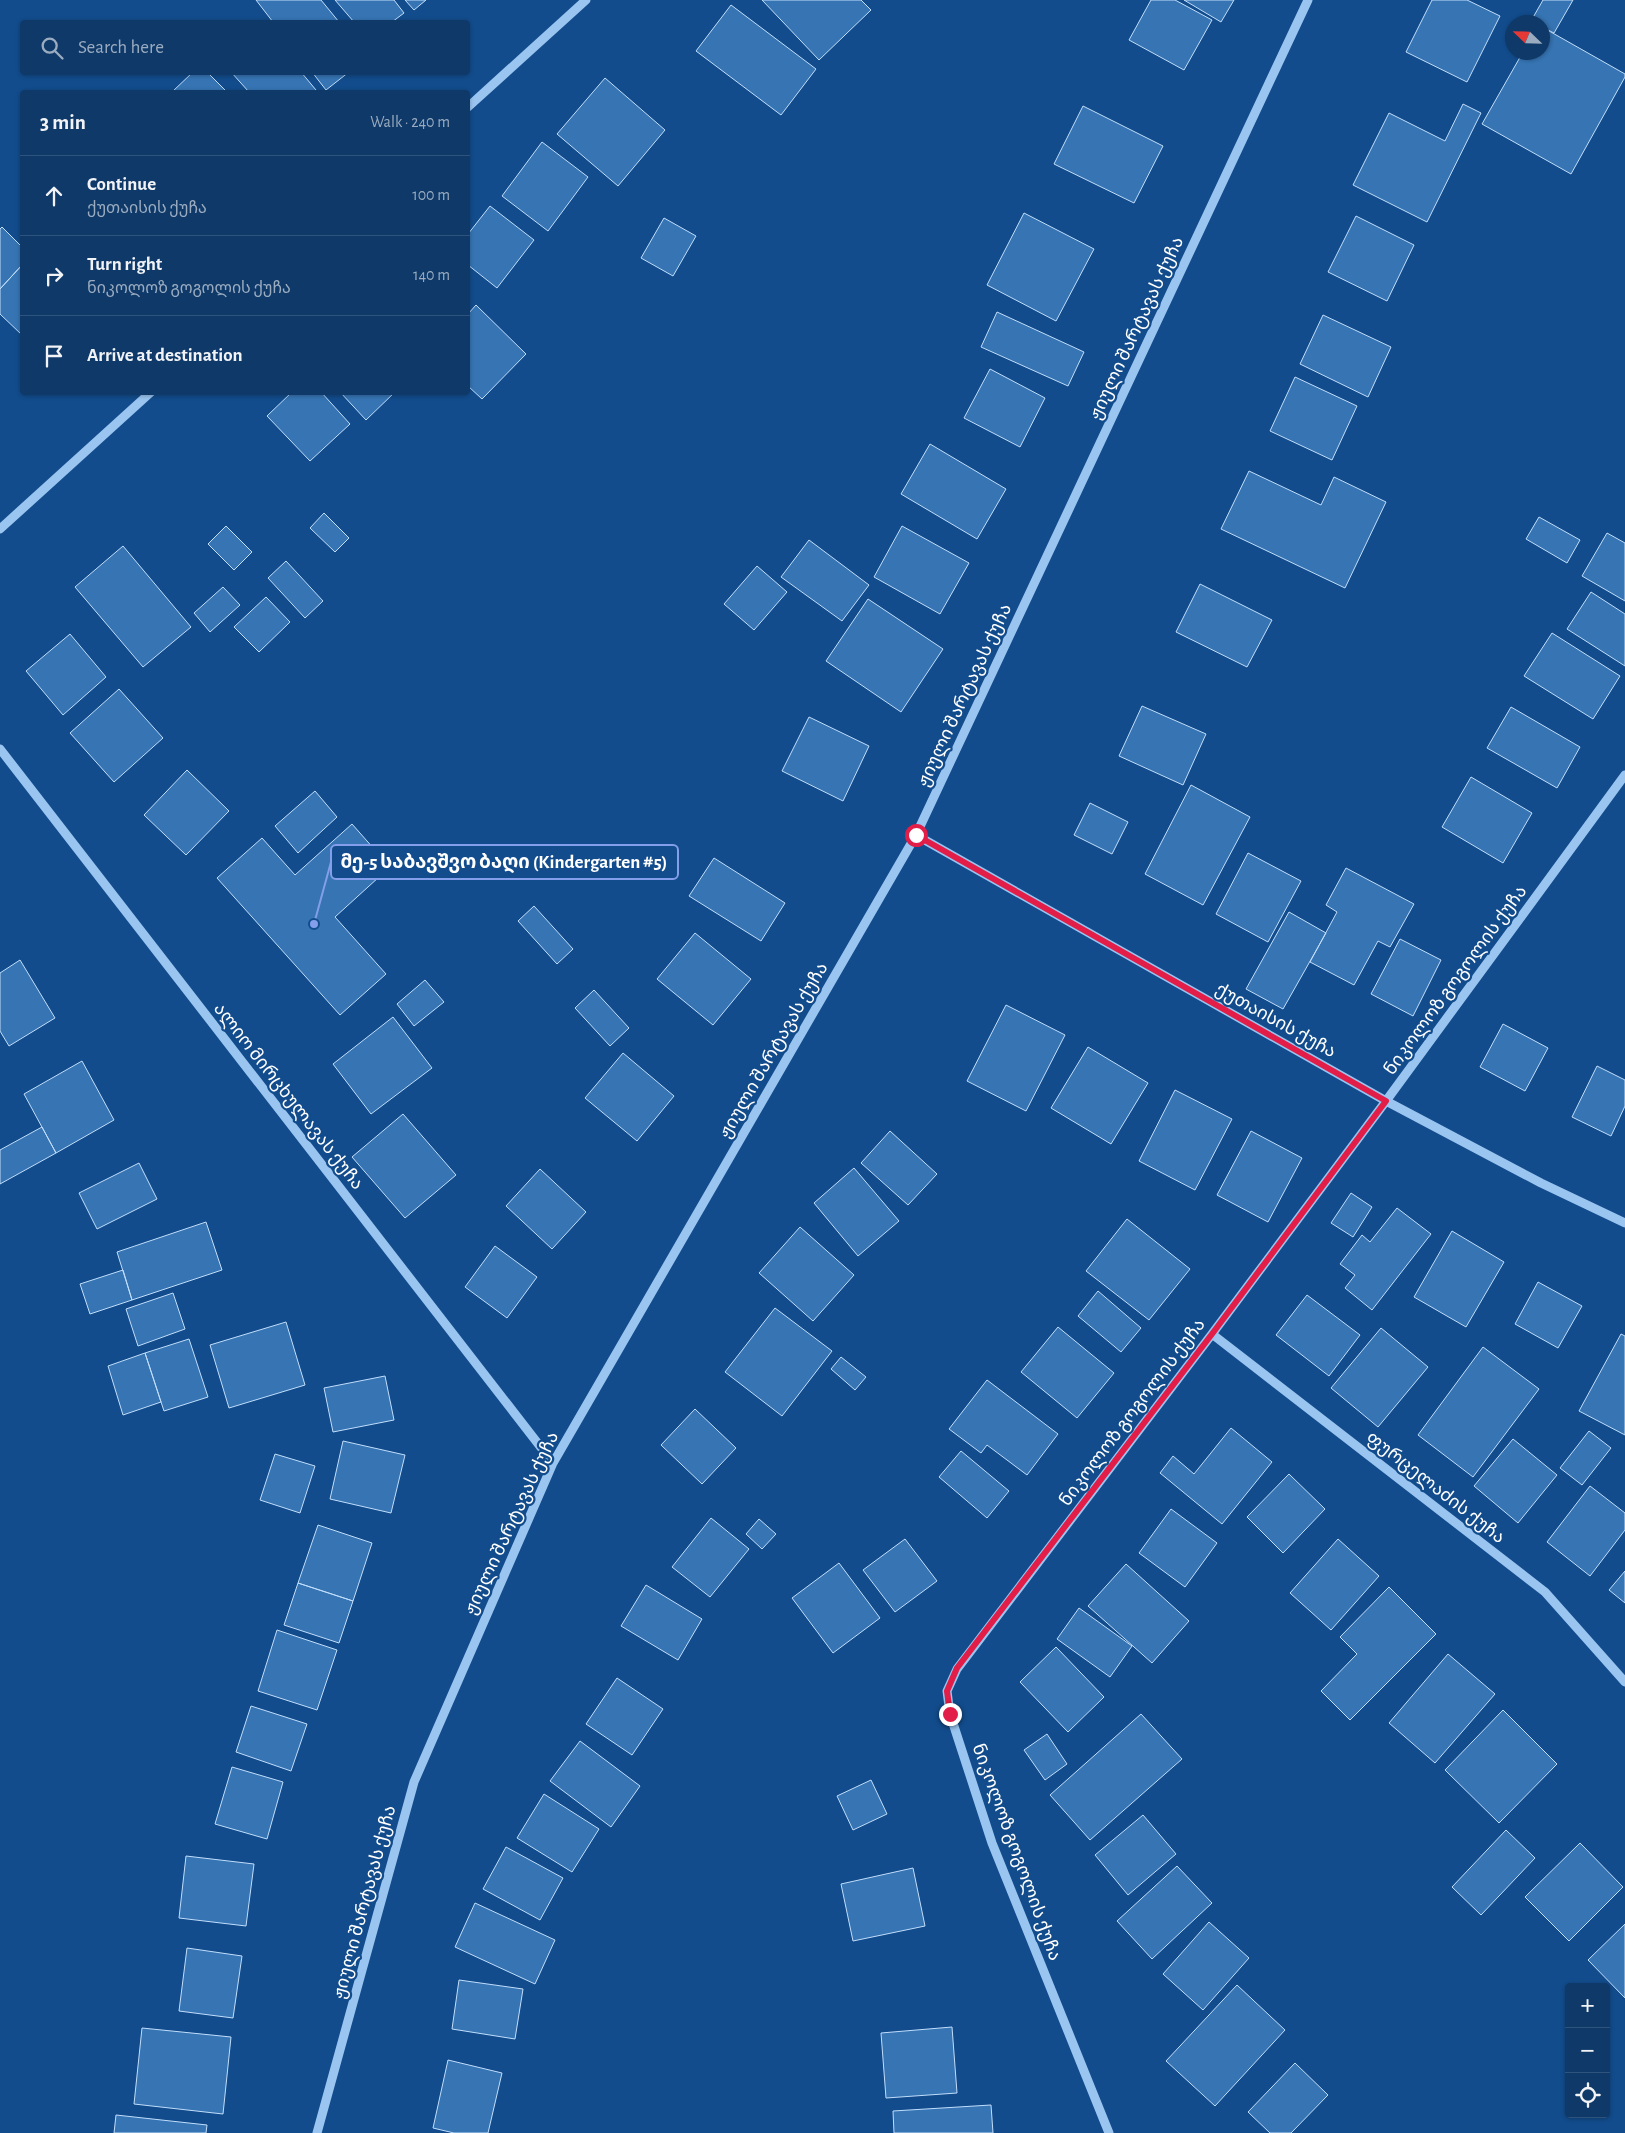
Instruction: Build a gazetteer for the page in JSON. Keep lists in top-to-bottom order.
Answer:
{
  "streets": {
    "street": [
      "ჟიული შარტავას ქუჩა",
      "ნიკოლოზ გოგოლის ქუჩა",
      "ქუთაისის ქუჩა",
      "ალიო მირცხულავას ქუჩა",
      "ფურცელაძის ქუჩა"
    ]
  },
  "crossings": [
    ["ჟიული შარტავას ქუჩა", "ქუთაისის ქუჩა"],
    ["ჟიული შარტავას ქუჩა", "ალიო მირცხულავას ქუჩა"],
    ["ნიკოლოზ გოგოლის ქუჩა", "ქუთაისის ქუჩა"],
    ["ნიკოლოზ გოგოლის ქუჩა", "ფურცელაძის ქუჩა"]
  ],
  "places": ["მე-5 საბავშვო ბაღი (Kindergarten #5)"],
  "north": "top left",
  "page": {
    "search": "Search here",
    "heading": ["3 min", "Walk · 240 m"],
    "list": [
      ["Continue", "ქუთაისის ქუჩა", "100 m"],
      ["Turn right", "ნიკოლოზ გოგოლის ქუჩა", "140 m"],
      "Arrive at destination"
    ],
    "map_buttons": ["+", "−"]
  }
}
